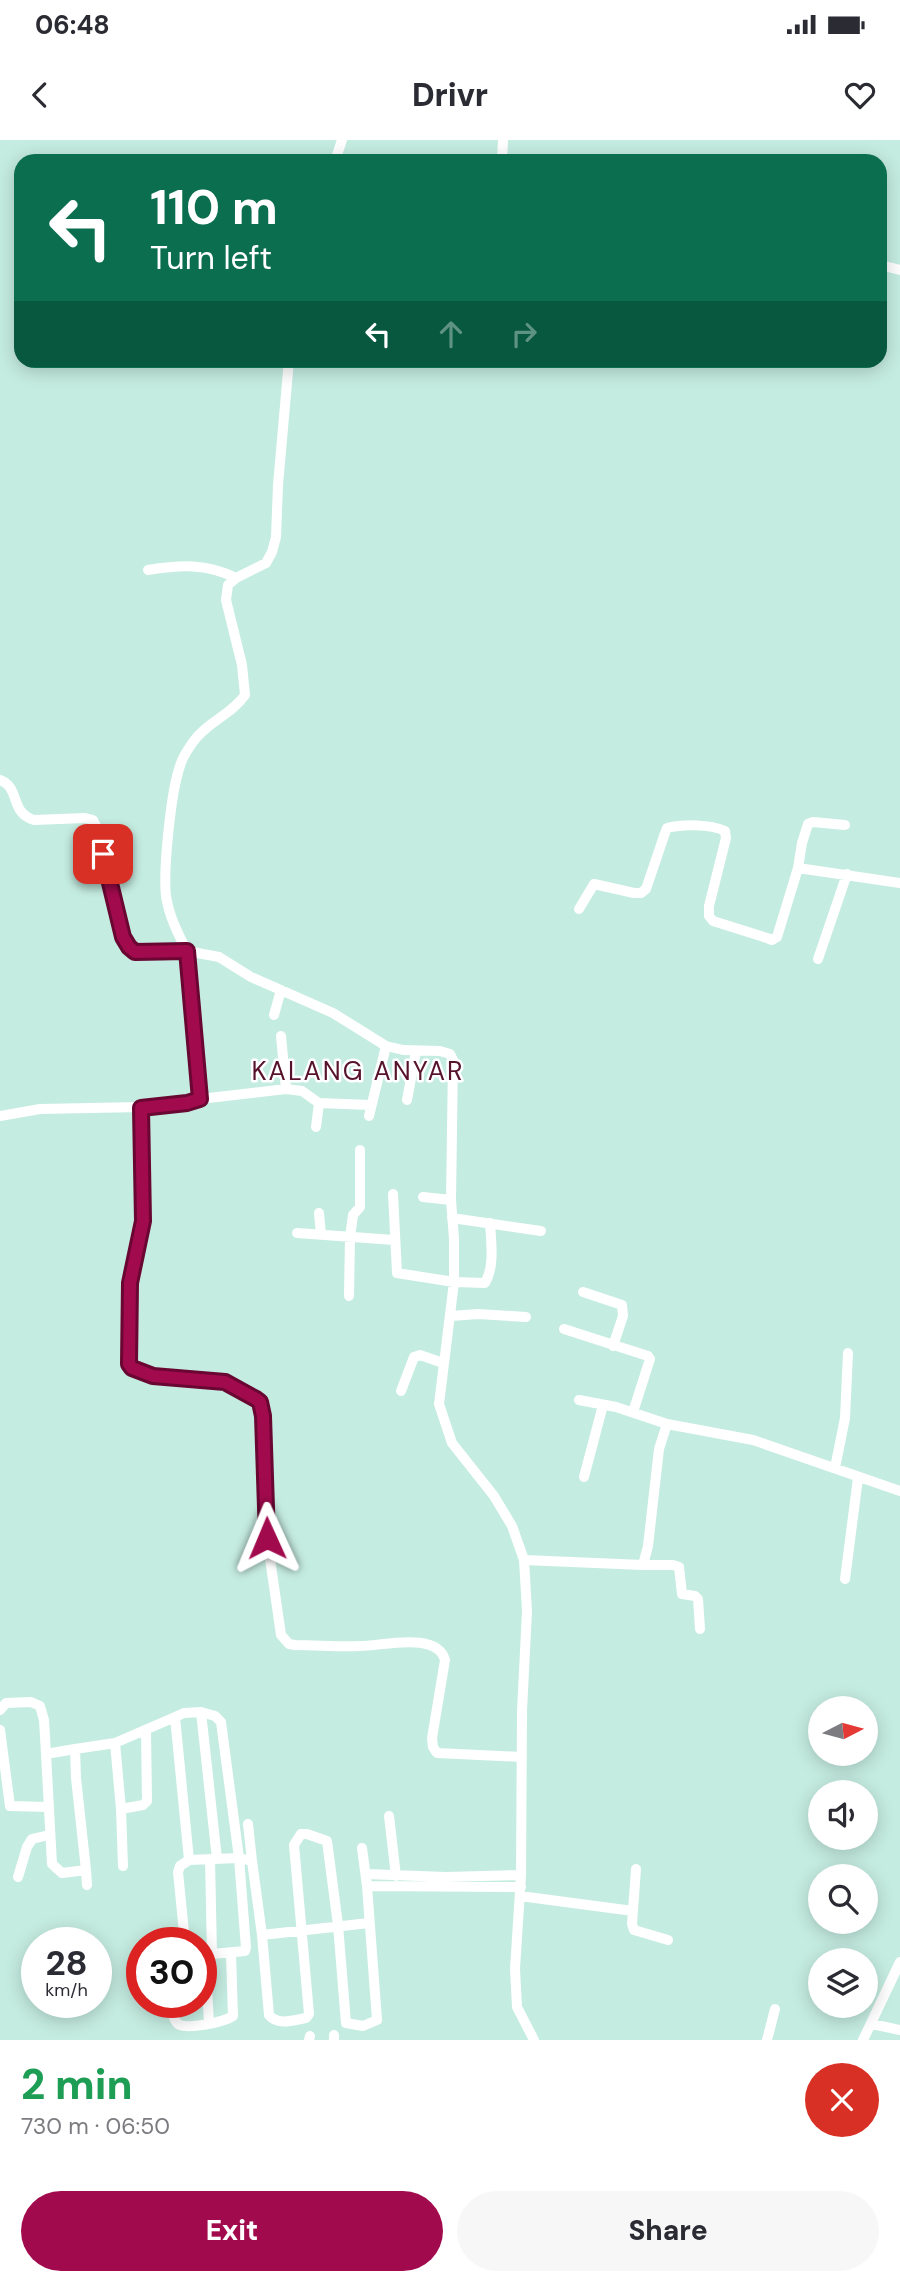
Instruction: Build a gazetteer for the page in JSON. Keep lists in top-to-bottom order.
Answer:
{
  "districts": ["KALANG ANYAR"],
  "north": "right",
  "page": {
    "status": "06:48",
    "header": "Drivr",
    "turn": ["110 m", "Turn left"],
    "speed": "28 km/h",
    "limit": "30",
    "heading": ["2 min", "730 m · 06:50"],
    "buttons": ["Exit", "Share"]
  }
}
